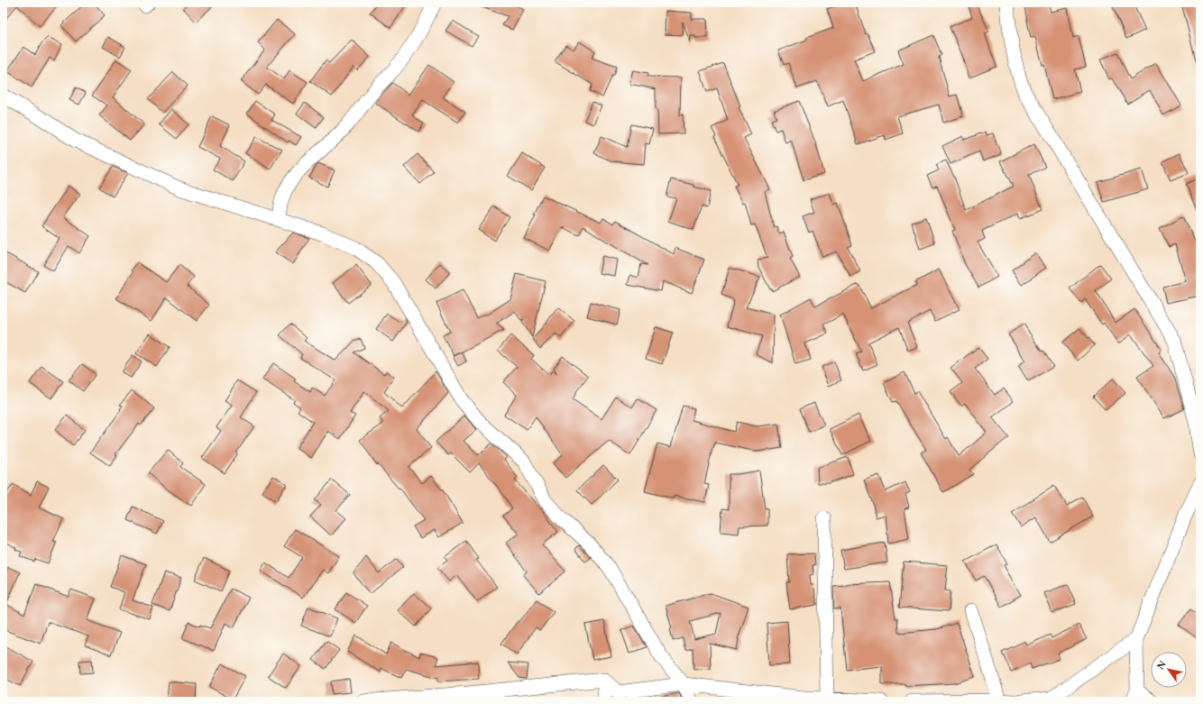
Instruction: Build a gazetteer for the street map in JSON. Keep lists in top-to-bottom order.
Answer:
{
  "north": "top left"
}
